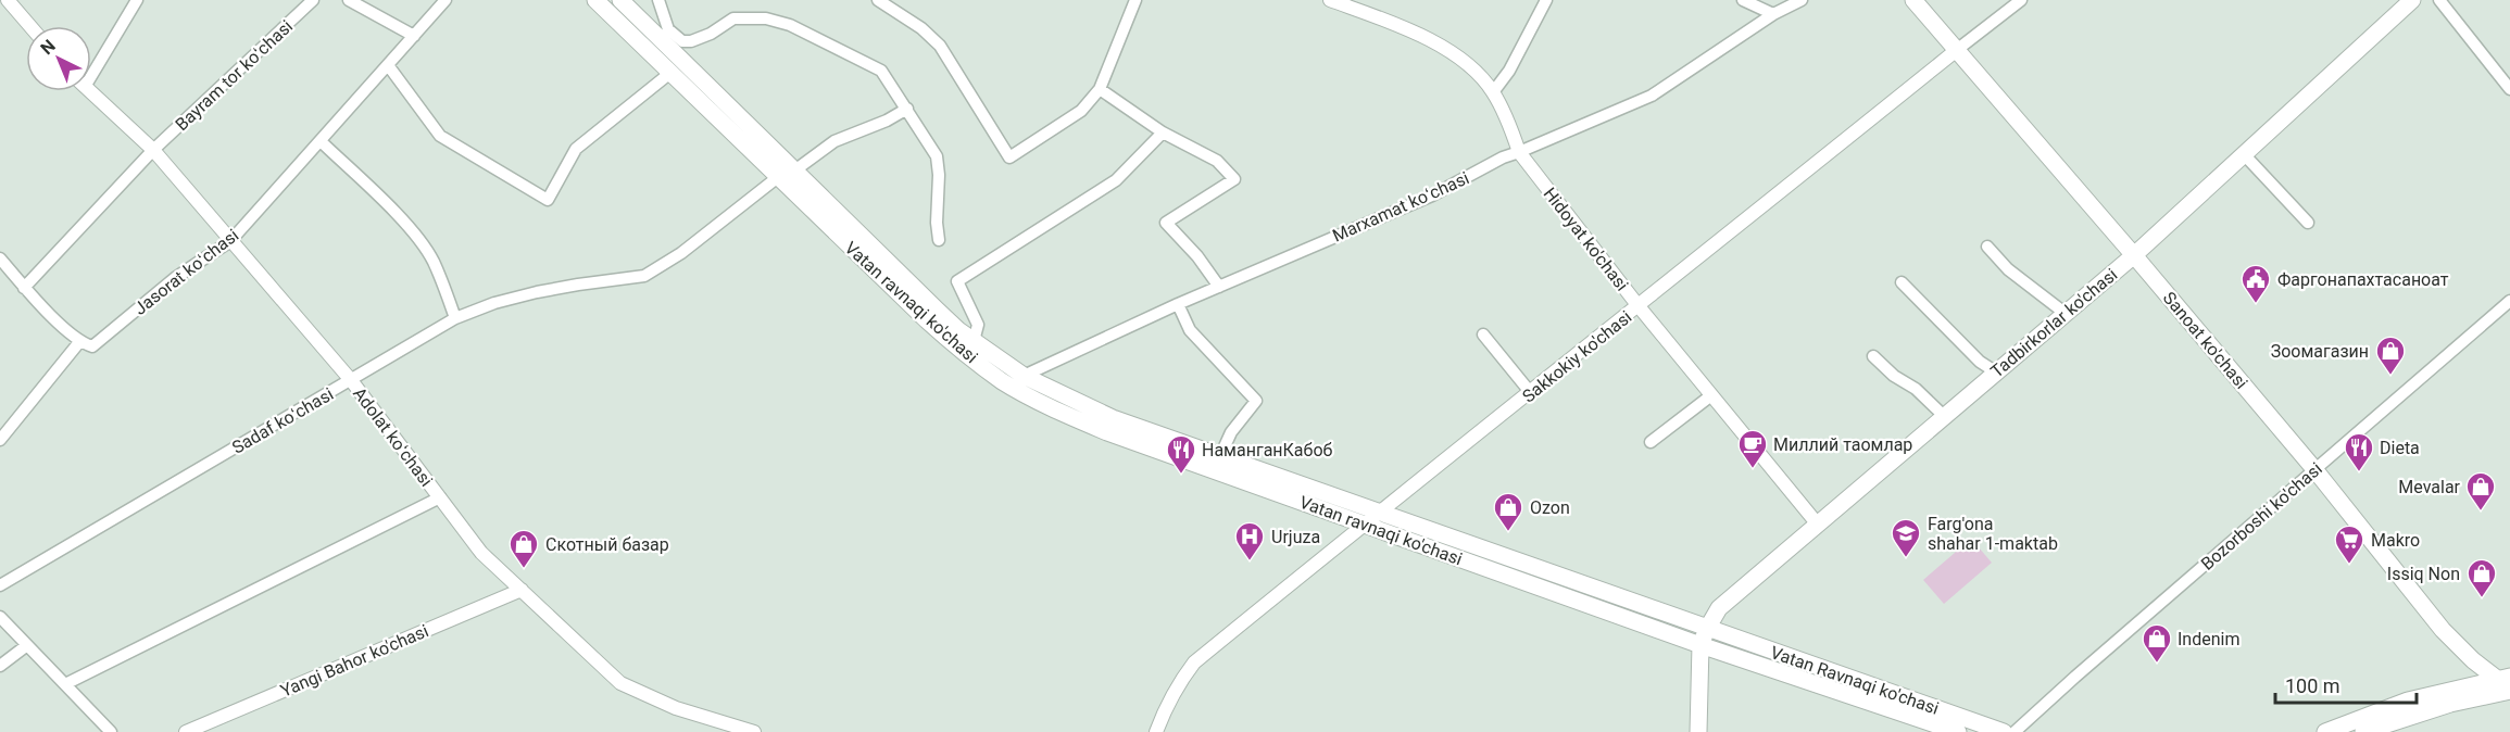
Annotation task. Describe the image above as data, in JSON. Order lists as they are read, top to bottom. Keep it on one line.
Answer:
{"streets":{"main road":["Vatan ravnaqi ko'chasi","Tadbirkorlar ko'chasi","Sanoat ko'chasi","Vatan Ravnaqi ko'chasi"],"street":["Bayram tor koʻchasi","Marxamat koʻchasi","Hidoyat ko'chasi","Jasorat koʻchasi","Sakkokiy ko'chasi","Sadaf koʻchasi","Adolat koʻchasi","Bozorboshi ko'chasi","Yangi Bahor ko'chasi"]},"crossings":[["Bayram tor koʻchasi","Adolat koʻchasi"],["Marxamat koʻchasi","Hidoyat ko'chasi"],["Marxamat koʻchasi","Vatan ravnaqi ko'chasi"],["Hidoyat ko'chasi","Tadbirkorlar ko'chasi"],["Hidoyat ko'chasi","Sakkokiy ko'chasi"],["Jasorat koʻchasi","Adolat koʻchasi"],["Vatan ravnaqi ko'chasi","Tadbirkorlar ko'chasi"],["Vatan ravnaqi ko'chasi","Sakkokiy ko'chasi"],["Vatan ravnaqi ko'chasi","Sadaf koʻchasi"],["Vatan ravnaqi ko'chasi","Vatan Ravnaqi ko'chasi"],["Tadbirkorlar ko'chasi","Sanoat ko'chasi"],["Tadbirkorlar ko'chasi","Vatan Ravnaqi ko'chasi"],["Sanoat ko'chasi","Sakkokiy ko'chasi"],["Sanoat ko'chasi","Bozorboshi ko'chasi"],["Sadaf koʻchasi","Adolat koʻchasi"],["Adolat koʻchasi","Yangi Bahor ko'chasi"]],"places":{"public building":["Фаргонапахтасаноат"],"shop":["Зоомагазин","Mevalar","Ozon","Скотный базар","Issiq Non","Indenim"],"cafe":["Миллий таомлар"],"restaurant":["Dieta","НаманганКабоб"],"school or university":["Farg'ona shahar 1-maktab"],"hospital":["Urjuza"],"supermarket":["Makro"]},"scale_bar":"100 m","north":"top left"}
